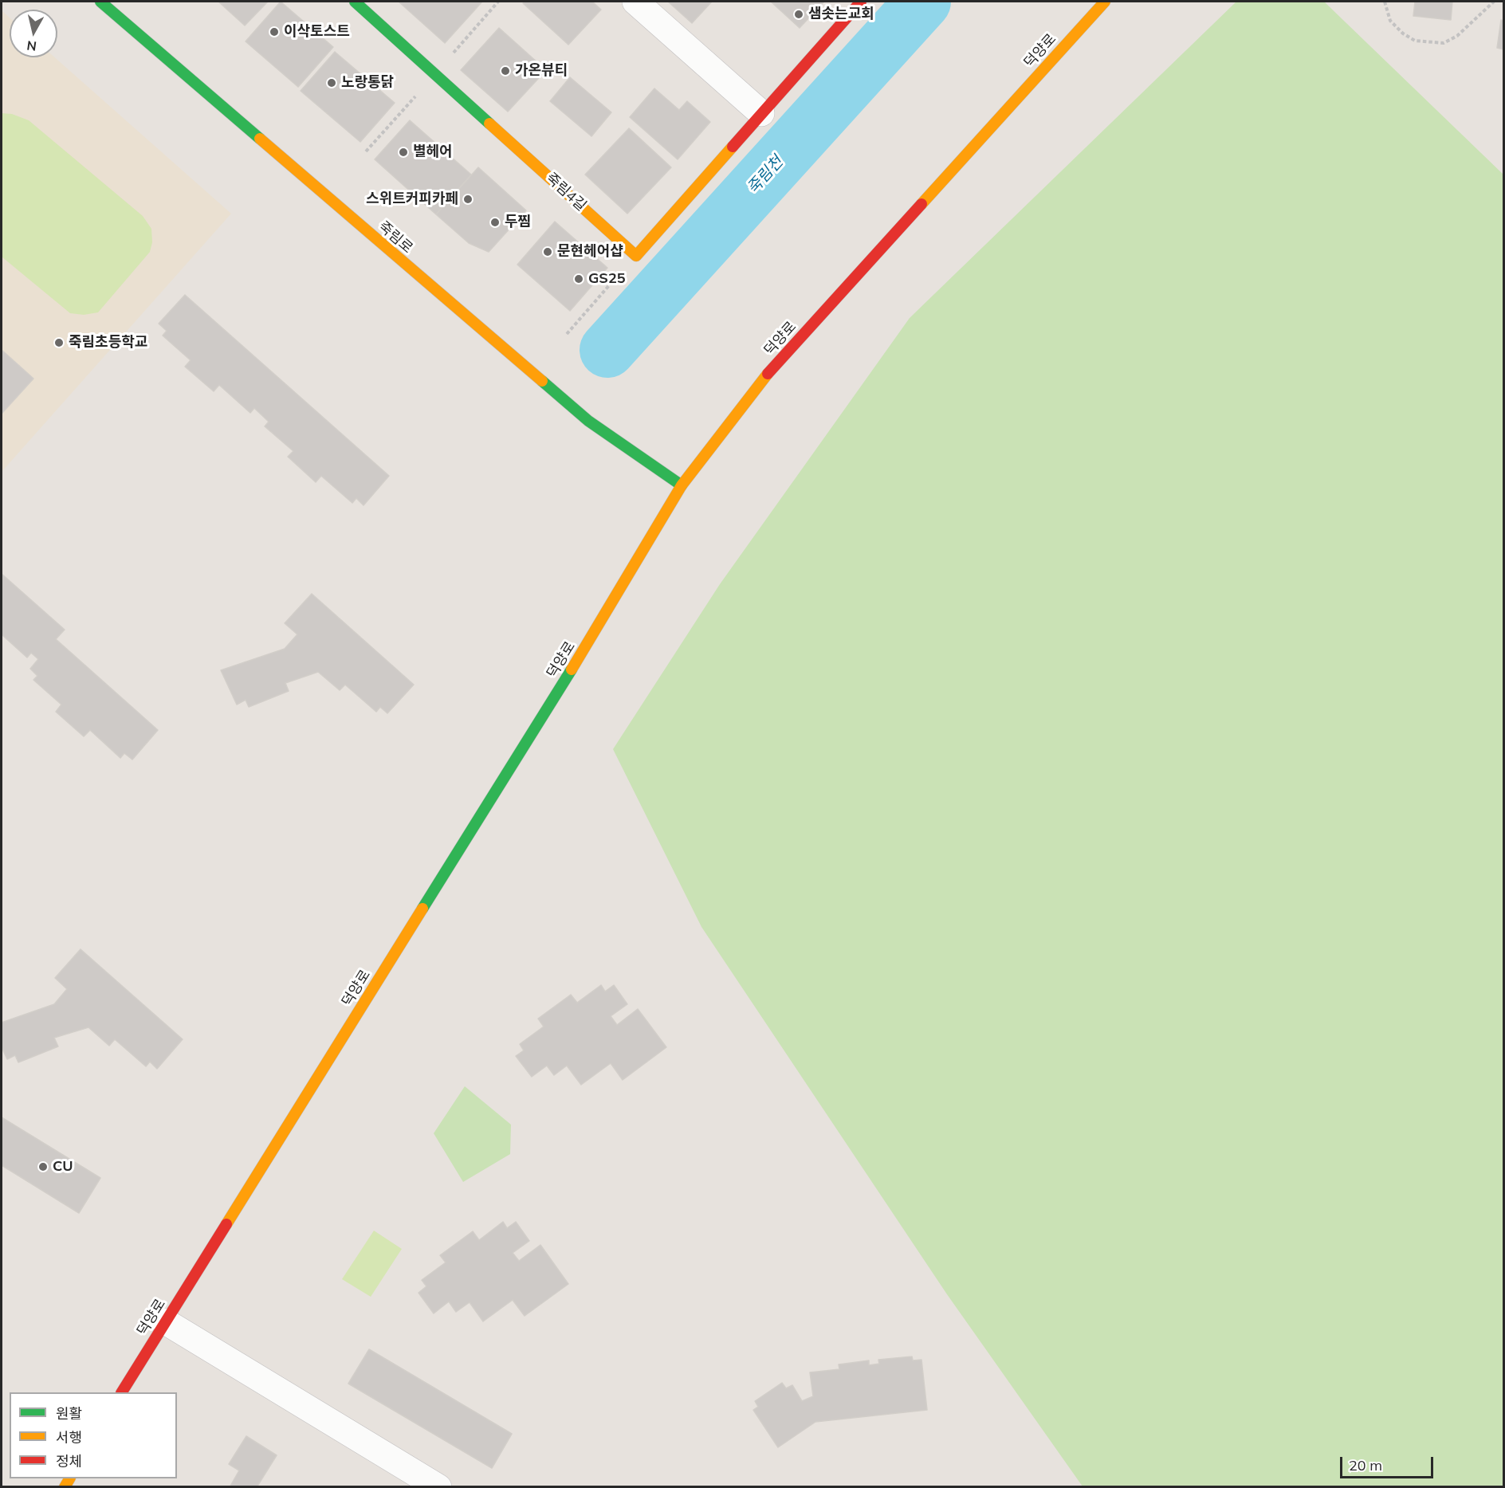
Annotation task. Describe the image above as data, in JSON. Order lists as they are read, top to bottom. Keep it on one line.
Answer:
{"streets":{"street":["덕양로","죽림4길","죽림로"]},"crossings":[["덕양로","죽림로"]],"water":["죽림천"],"places":["샘솟는교회","이삭토스트","가온뷰티","노랑통닭","별헤어","스위트커피카페","두찜","문현헤어샵","GS25","죽림초등학교","CU"],"legend":["원활","서행","정체"],"scale_bar":"20 m","north":"bottom"}
